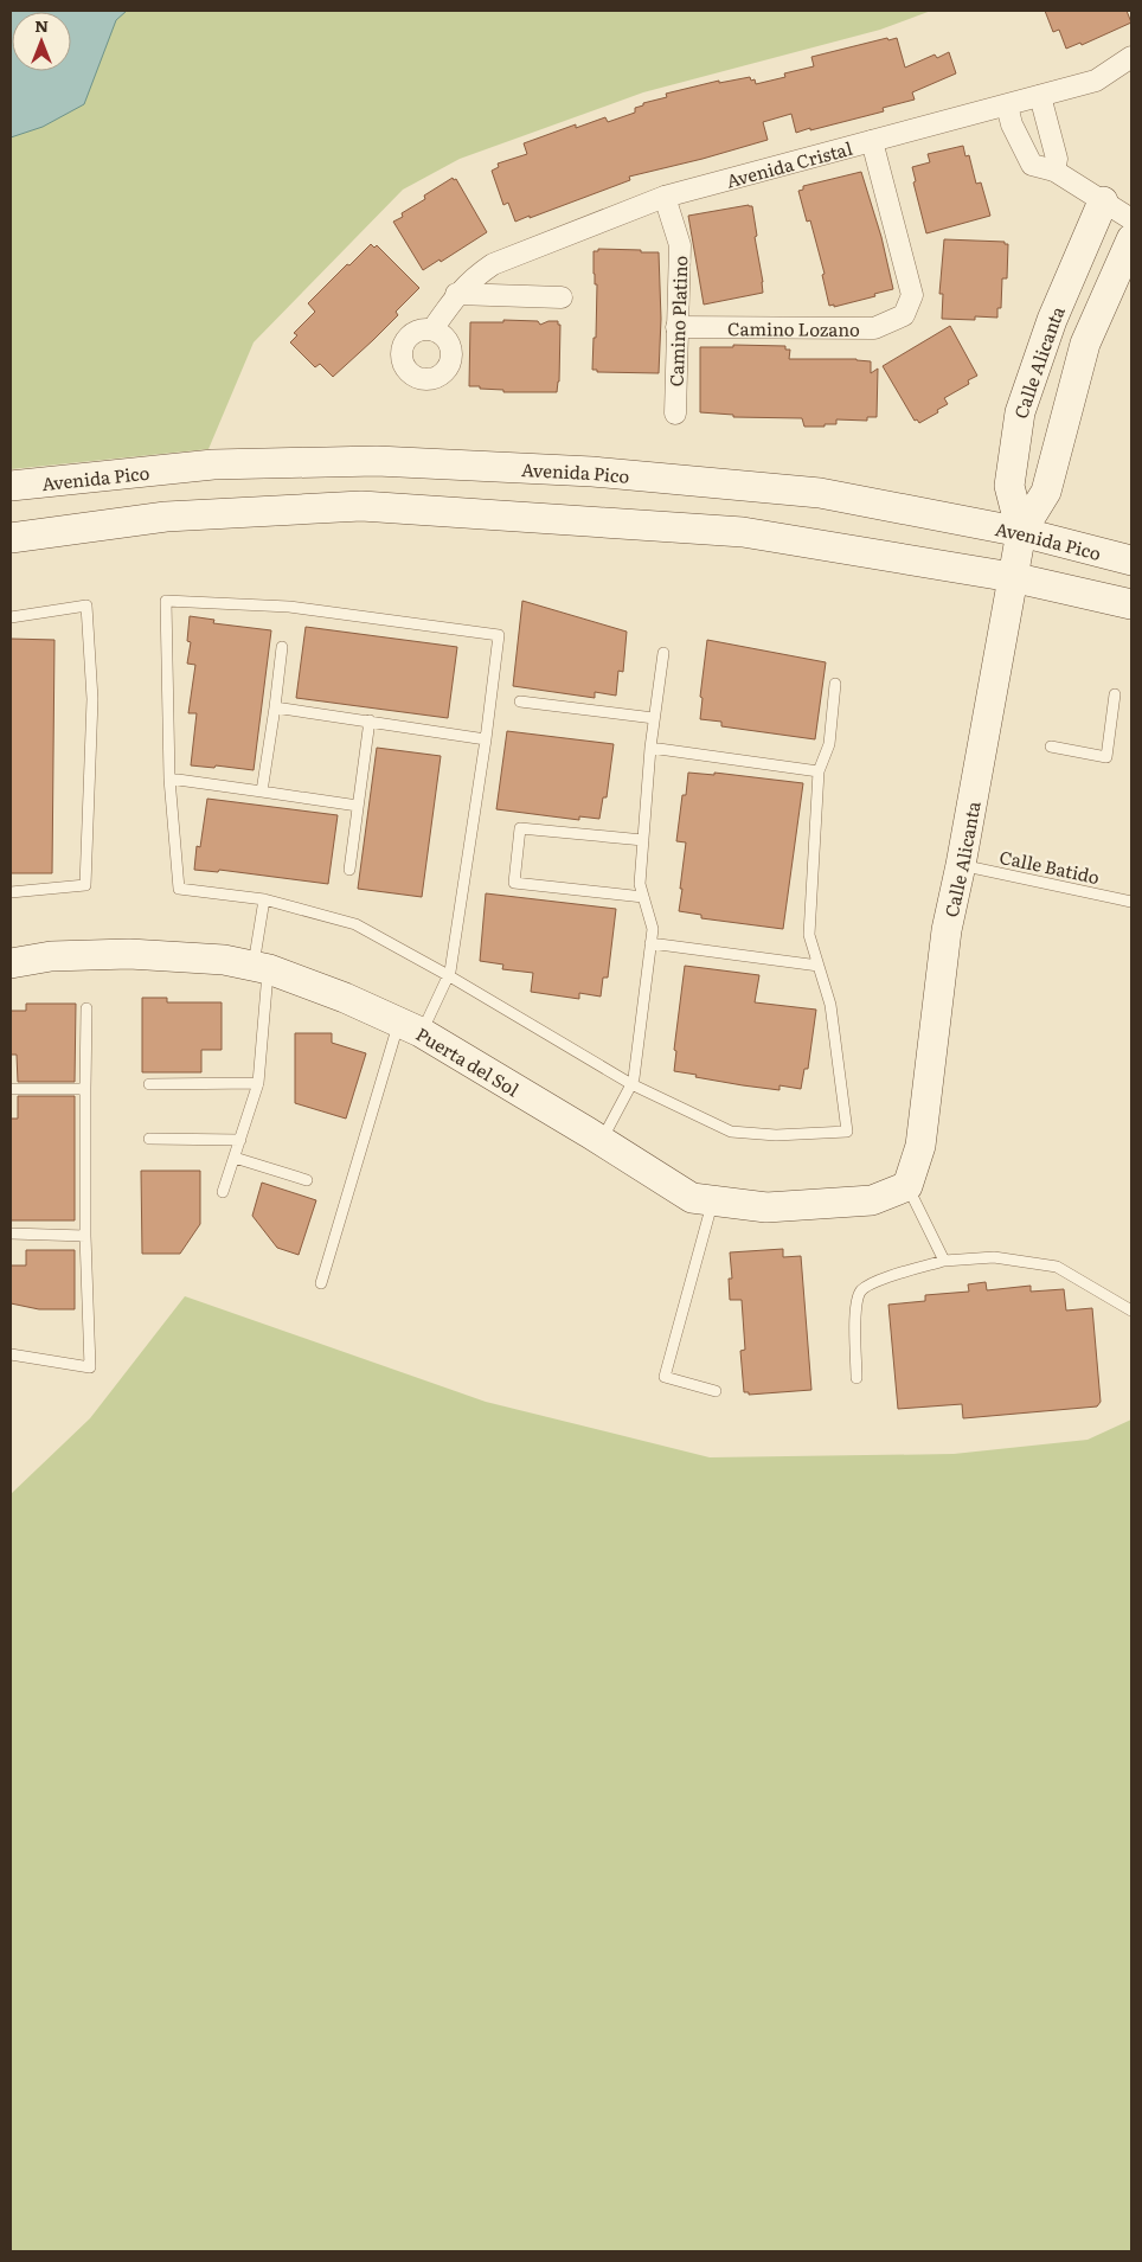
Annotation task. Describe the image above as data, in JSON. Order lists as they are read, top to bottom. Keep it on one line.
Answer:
{"streets":{"street":["Avenida Cristal","Camino Platino","Camino Lozano","Calle Alicanta","Avenida Pico","Puerta del Sol"],"lane":["Calle Batido"]},"crossings":[["Avenida Cristal","Camino Platino"],["Avenida Cristal","Camino Lozano"],["Camino Platino","Camino Lozano"],["Calle Alicanta","Avenida Pico"],["Calle Alicanta","Calle Batido"],["Calle Alicanta","Puerta del Sol"]],"north":"top"}
